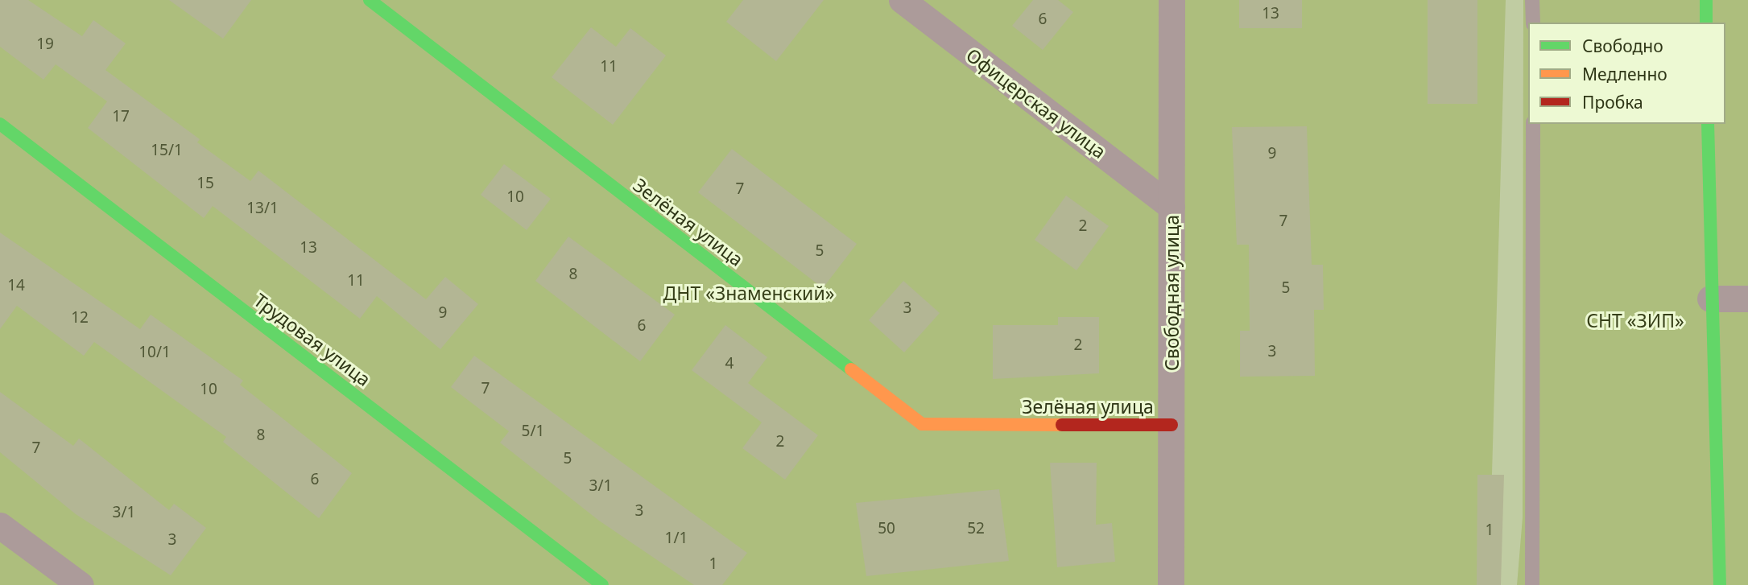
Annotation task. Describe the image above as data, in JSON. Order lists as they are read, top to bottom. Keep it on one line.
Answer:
{"streets":{"street":["Офицерская улица","Зелёная улица","Свободная улица","Трудовая улица"]},"crossings":[["Офицерская улица","Свободная улица"],["Зелёная улица","Свободная улица"]],"parks":["ДНТ «Знаменский»","СНТ «ЗИП»"],"house_numbers":["13","6","19","11","17","15/1","9","15","7","10","13/1","7","2","13","5","8","11","14","5","3","9","12","6","2","3","10/1","4","7","10","5/1","8","2","7","5","6","3/1","3","3/1","50","52","1","1/1","3","1"],"legend":["Свободно","Медленно","Пробка"]}
